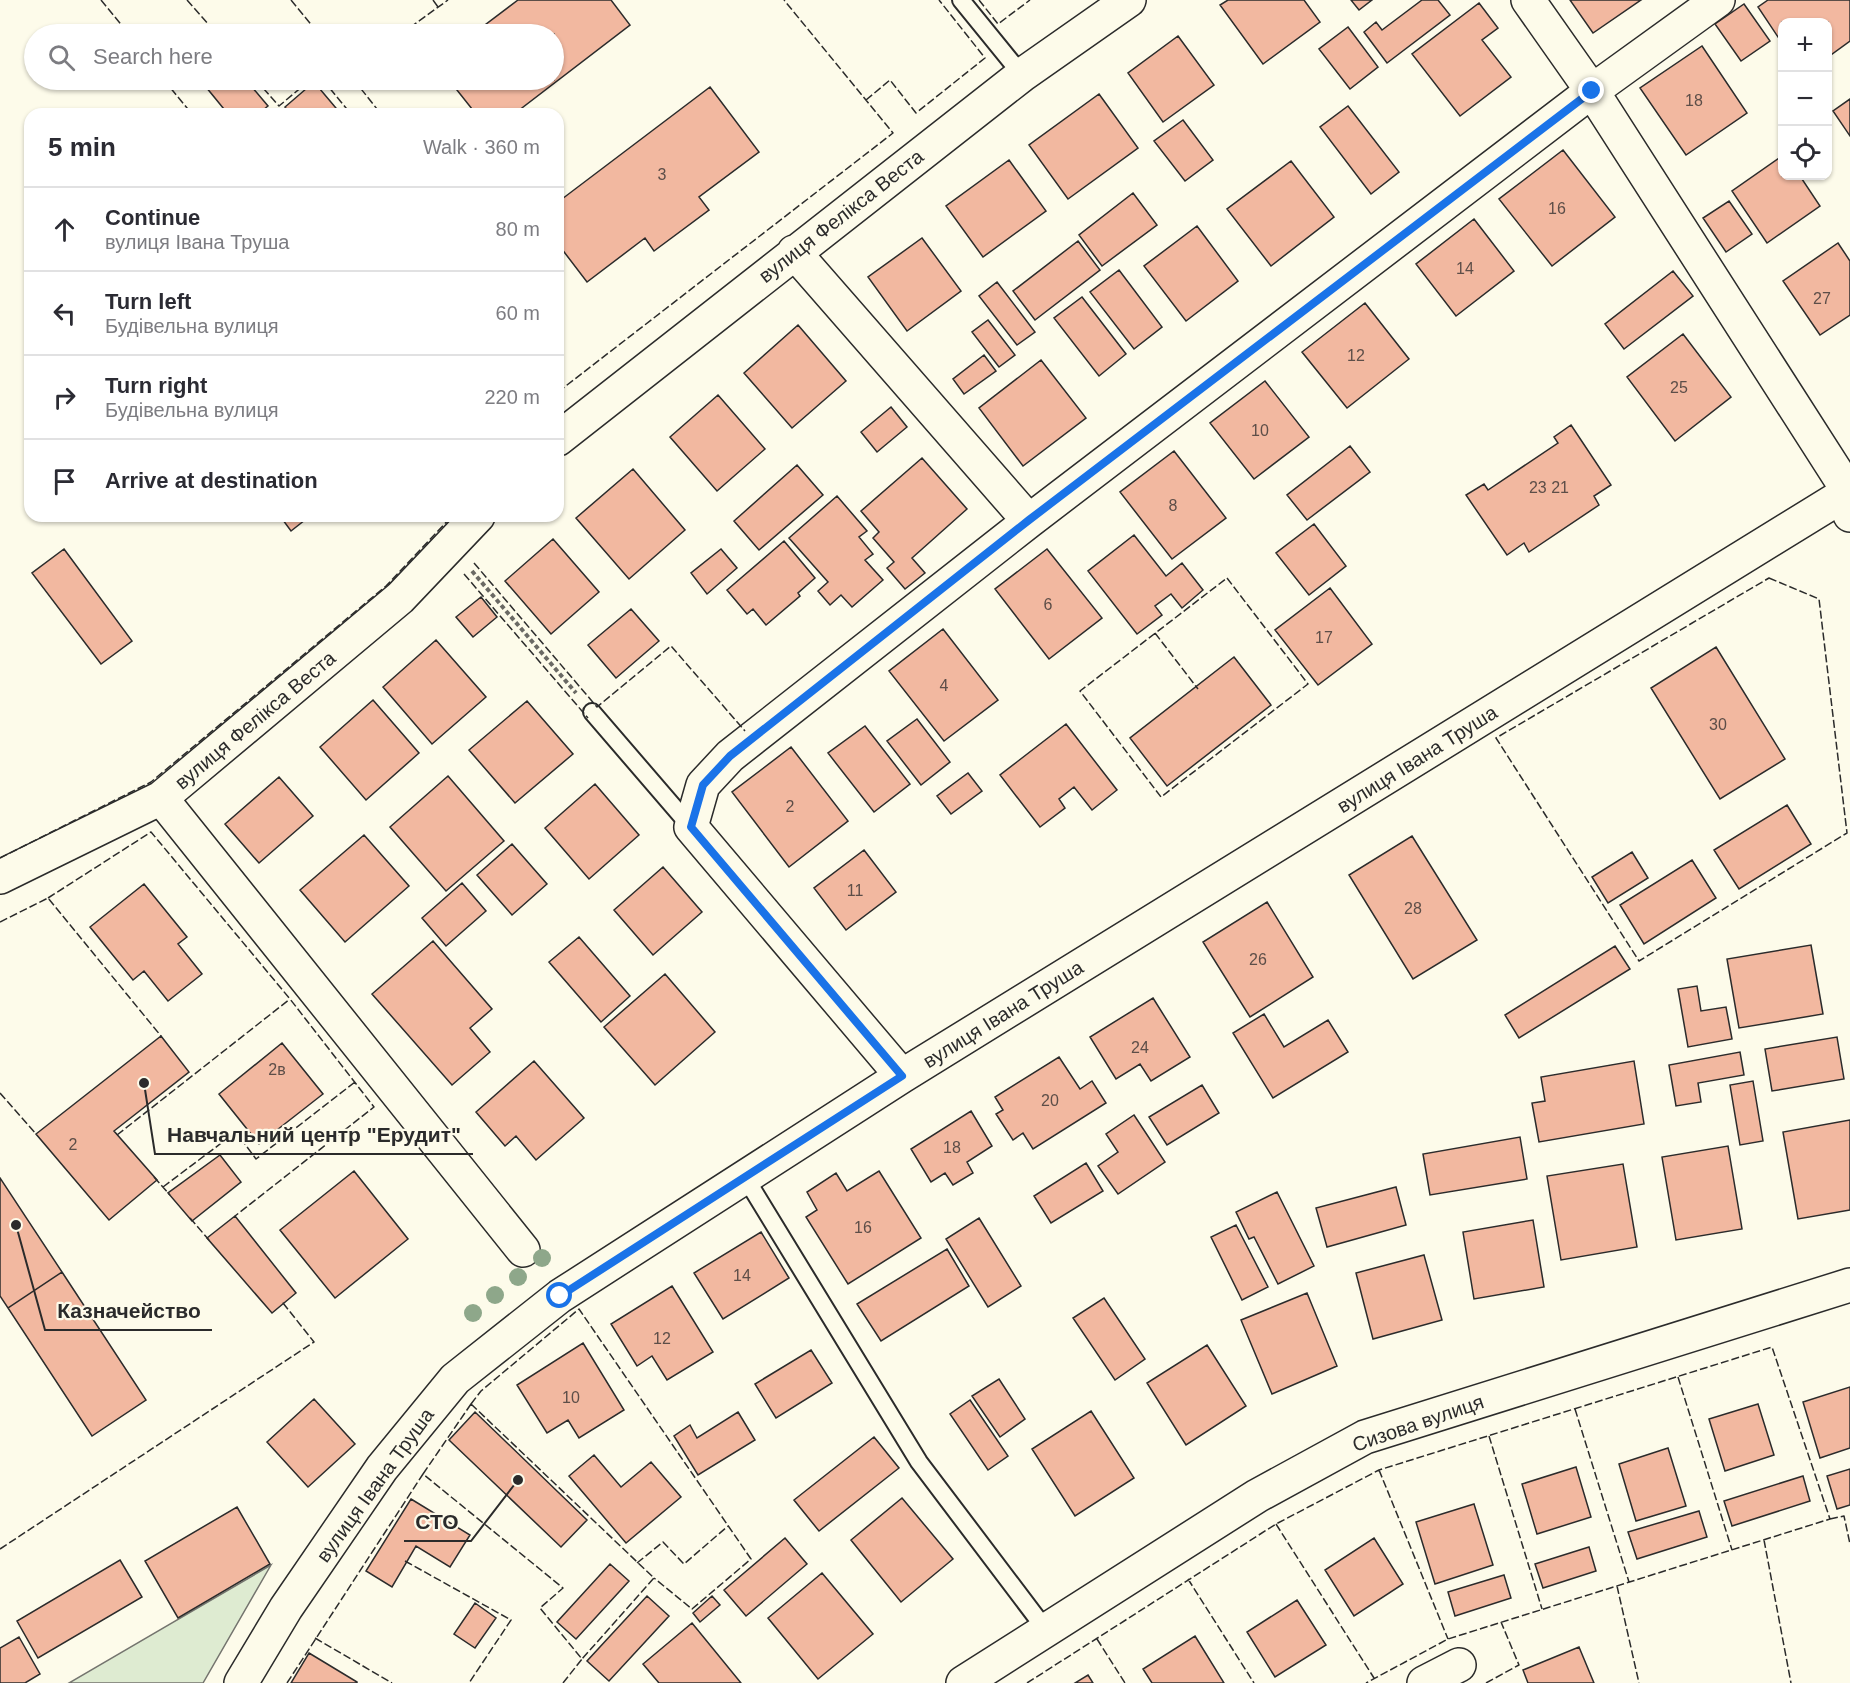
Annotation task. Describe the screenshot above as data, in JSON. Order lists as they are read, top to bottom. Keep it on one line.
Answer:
{"streets":{"street":["вулиця Фелікса Веста","вулиця Івана Труша","Сизова вулиця"]},"places":["Навчальний центр \"Ерудит\"","Казначейство","СТО"],"house_numbers":["18","3","16","14","27","12","25","10","23 21","8","6","17","4","30","2","11","28","26","24","2в","20","2","18","16","14","12","10"],"page":{"map_buttons":["+","−"],"search":"Search here","heading":["5 min","Walk · 360 m"],"list":[["Continue","вулиця Івана Труша","80 m"],["Turn left","Будівельна вулиця","60 m"],["Turn right","Будівельна вулиця","220 m"],"Arrive at destination"]}}
